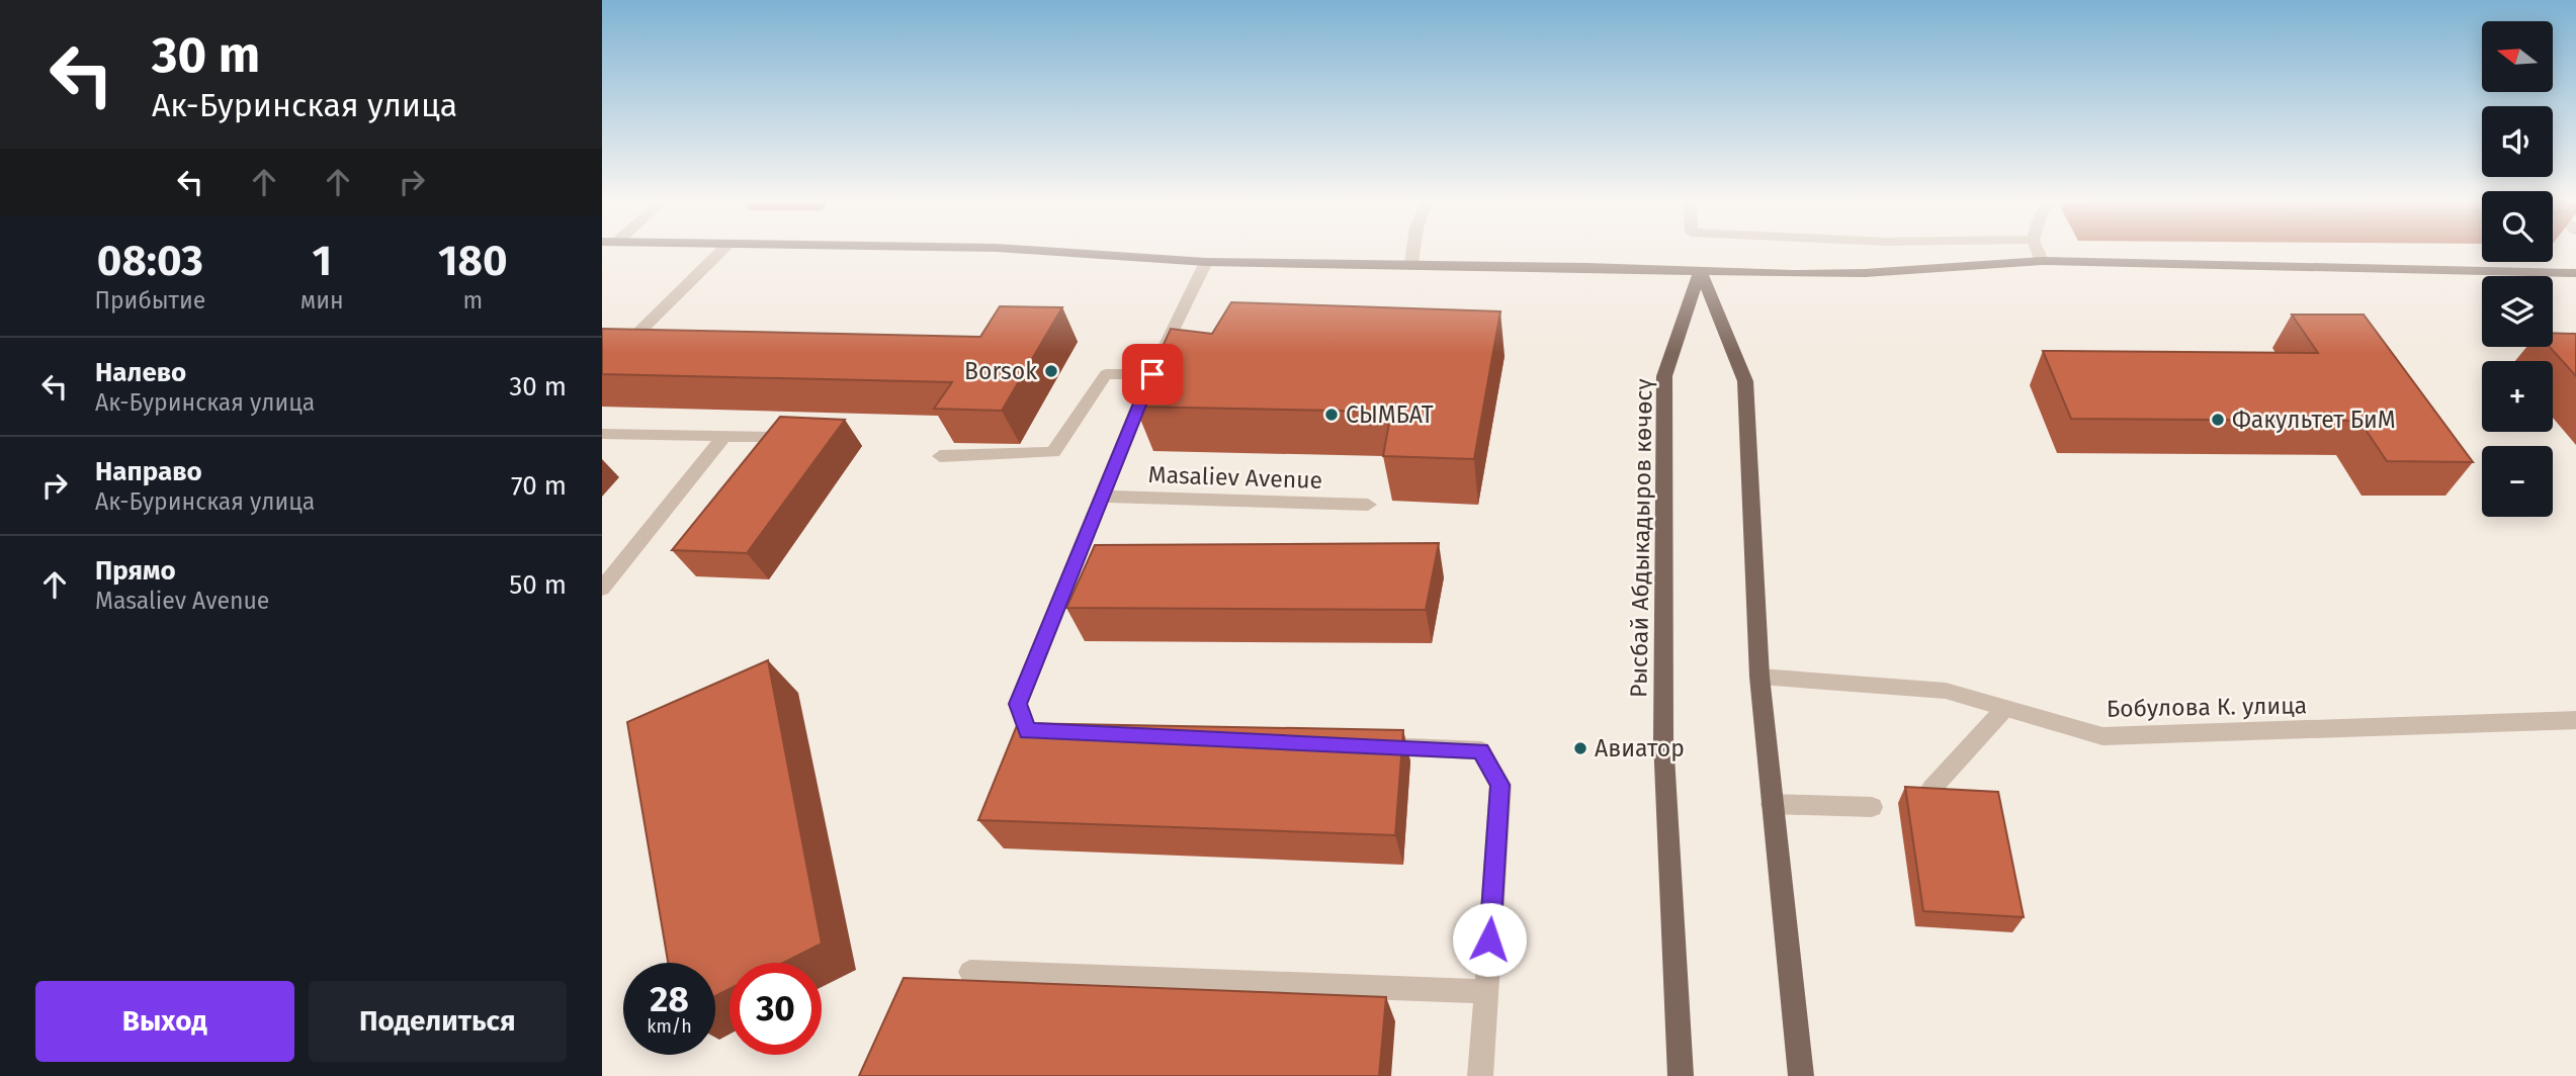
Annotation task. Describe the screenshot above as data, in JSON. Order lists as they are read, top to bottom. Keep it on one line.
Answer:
{"streets":{"main road":["Рысбай Абдыкадыров көчөсү"],"street":["Masaliev Avenue","Бобулова К. улица"]},"places":["Borsok","СЫМБАТ","Факультет БиМ","Авиатор"],"north":"left","page":{"turn":["30 m","Ак-Буринская улица"],"map_buttons":["+","−"],"eta":["08:03","Прибытие","1","мин","180","m"],"list":[{"name":"Налево","note":"Ак-Буринская улица","value":"30 m"},{"name":"Направо","note":"Ак-Буринская улица","value":"70 m"},{"name":"Прямо","note":"Masaliev Avenue","value":"50 m"}],"speed":"28 km/h","limit":"30","buttons":["Выход","Поделиться"]}}
